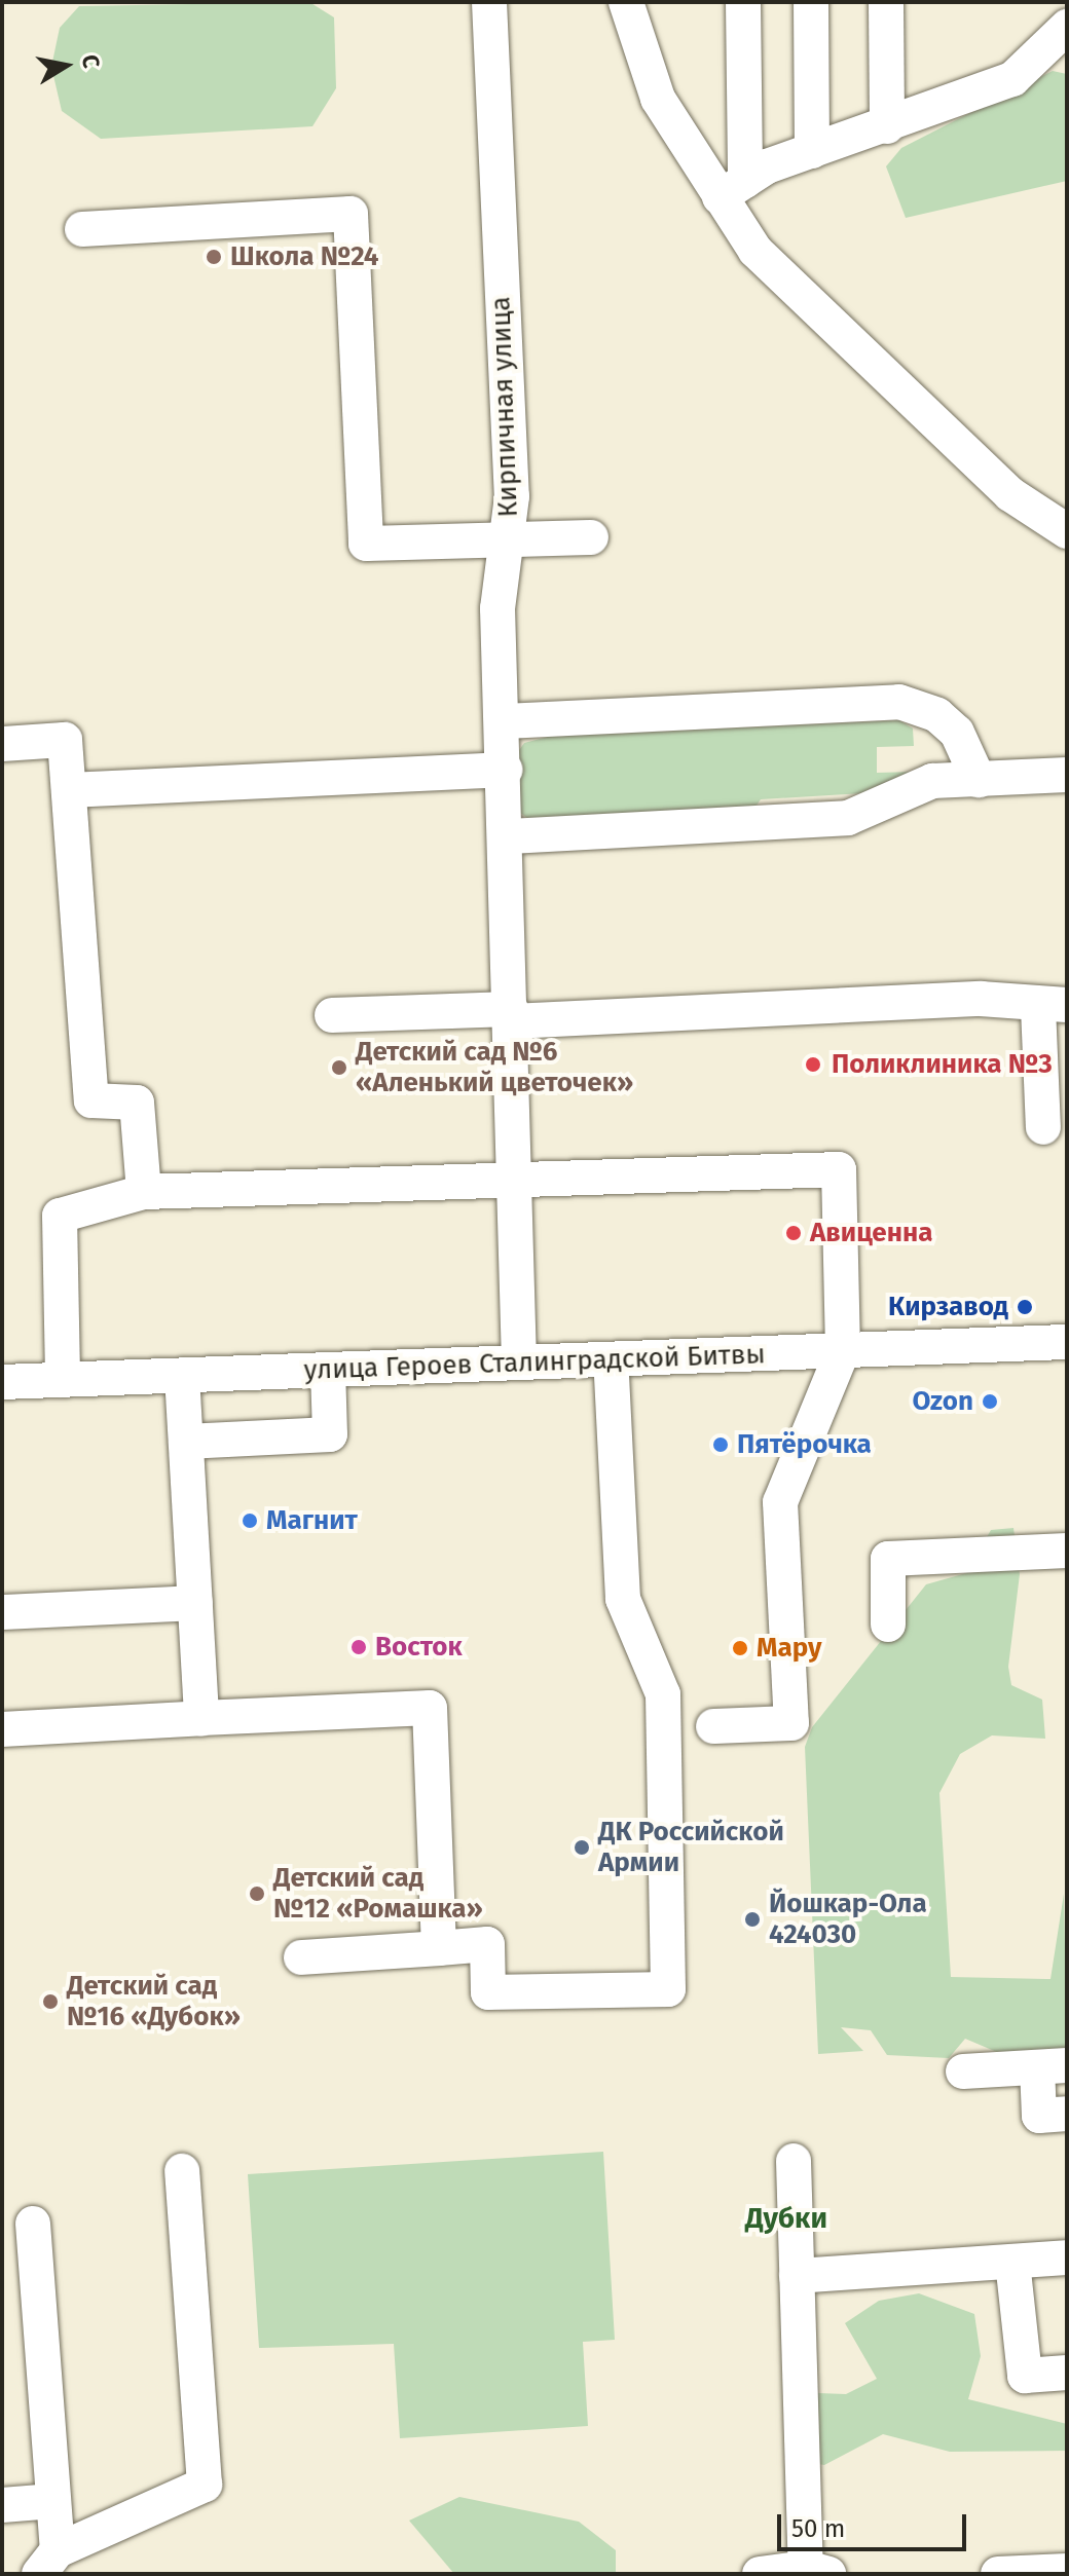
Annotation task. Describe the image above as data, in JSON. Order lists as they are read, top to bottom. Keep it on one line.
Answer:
{"streets":{"street":["Кирпичная улица","улица Героев Сталинградской Битвы"]},"crossings":[["Кирпичная улица","улица Героев Сталинградской Битвы"]],"districts":["Дубки"],"places":["Школа №24","Поликлиника №3","Детский сад №6 «Аленький цветочек»","Авиценна","Кирзавод","Ozon","Пятёрочка","Магнит","Восток","Мару","ДК Российской Армии","Детский сад №12 «Ромашка»","Йошкар-Ола 424030","Детский сад №16 «Дубок»"],"scale_bar":"50 m","north":"right"}
